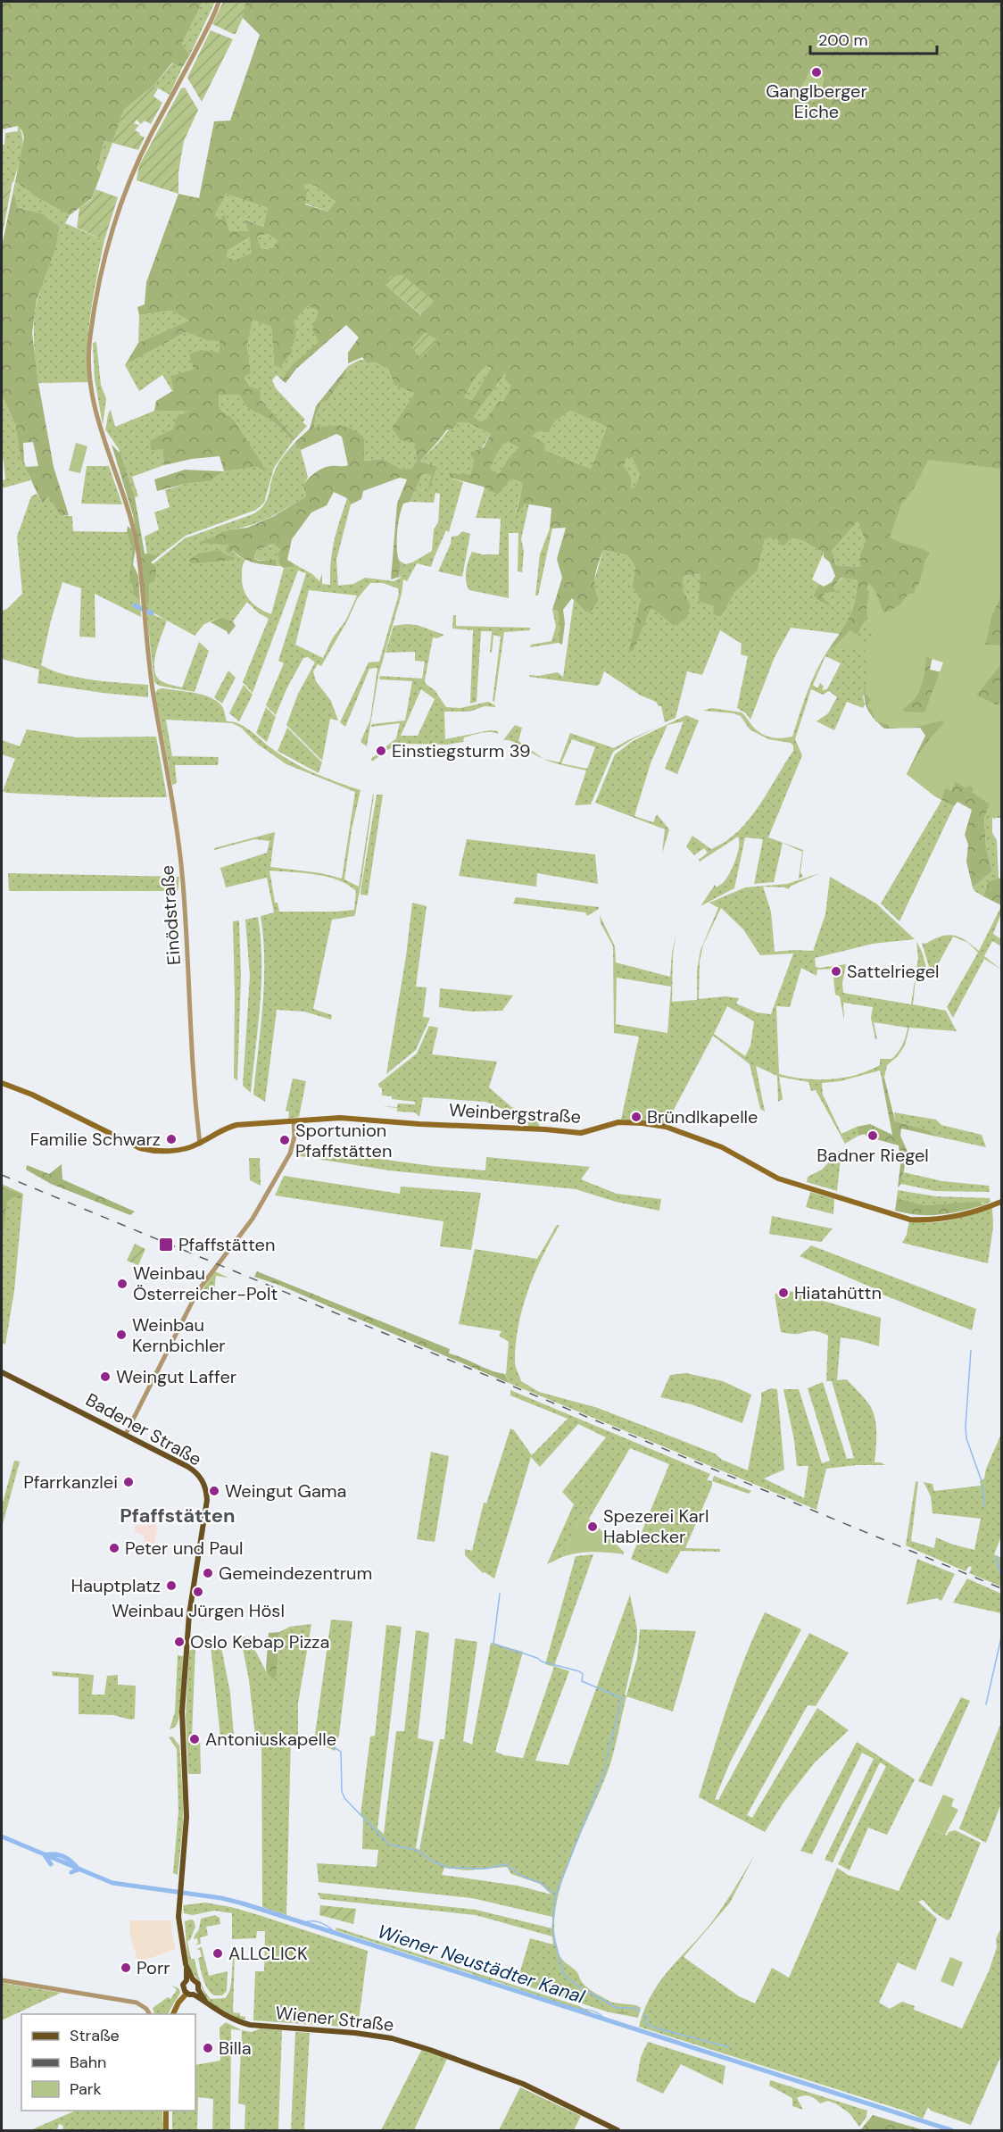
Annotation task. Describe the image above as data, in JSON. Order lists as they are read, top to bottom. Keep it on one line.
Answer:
{"streets":{"main road":["Weinbergstraße","Badener Straße","Wiener Straße"],"street":["Einödstraße"]},"crossings":[["Einödstraße","Weinbergstraße"],["Badener Straße","Wiener Straße"]],"districts":["Pfaffstätten"],"water":["Wiener Neustädter Kanal"],"places":{"other":["Ganglberger Eiche","Einstiegsturm 39","Sattelriegel","Bründlkapelle","Badner Riegel","Familie Schwarz","Sportunion Pfaffstätten","Weinbau Österreicher-Polt","Hiatahüttn","Weinbau Kernbichler","Weingut Laffer","Pfarrkanzlei","Weingut Gama","Spezerei Karl Hablecker","Peter und Paul","Gemeindezentrum","Hauptplatz","Weinbau Jürgen Hösl","Oslo Kebap Pizza","Antoniuskapelle","ALLCLICK","Porr","Billa"],"transit":["Pfaffstätten"]},"legend":["Straße","Bahn","Park"],"scale_bar":"200 m"}
